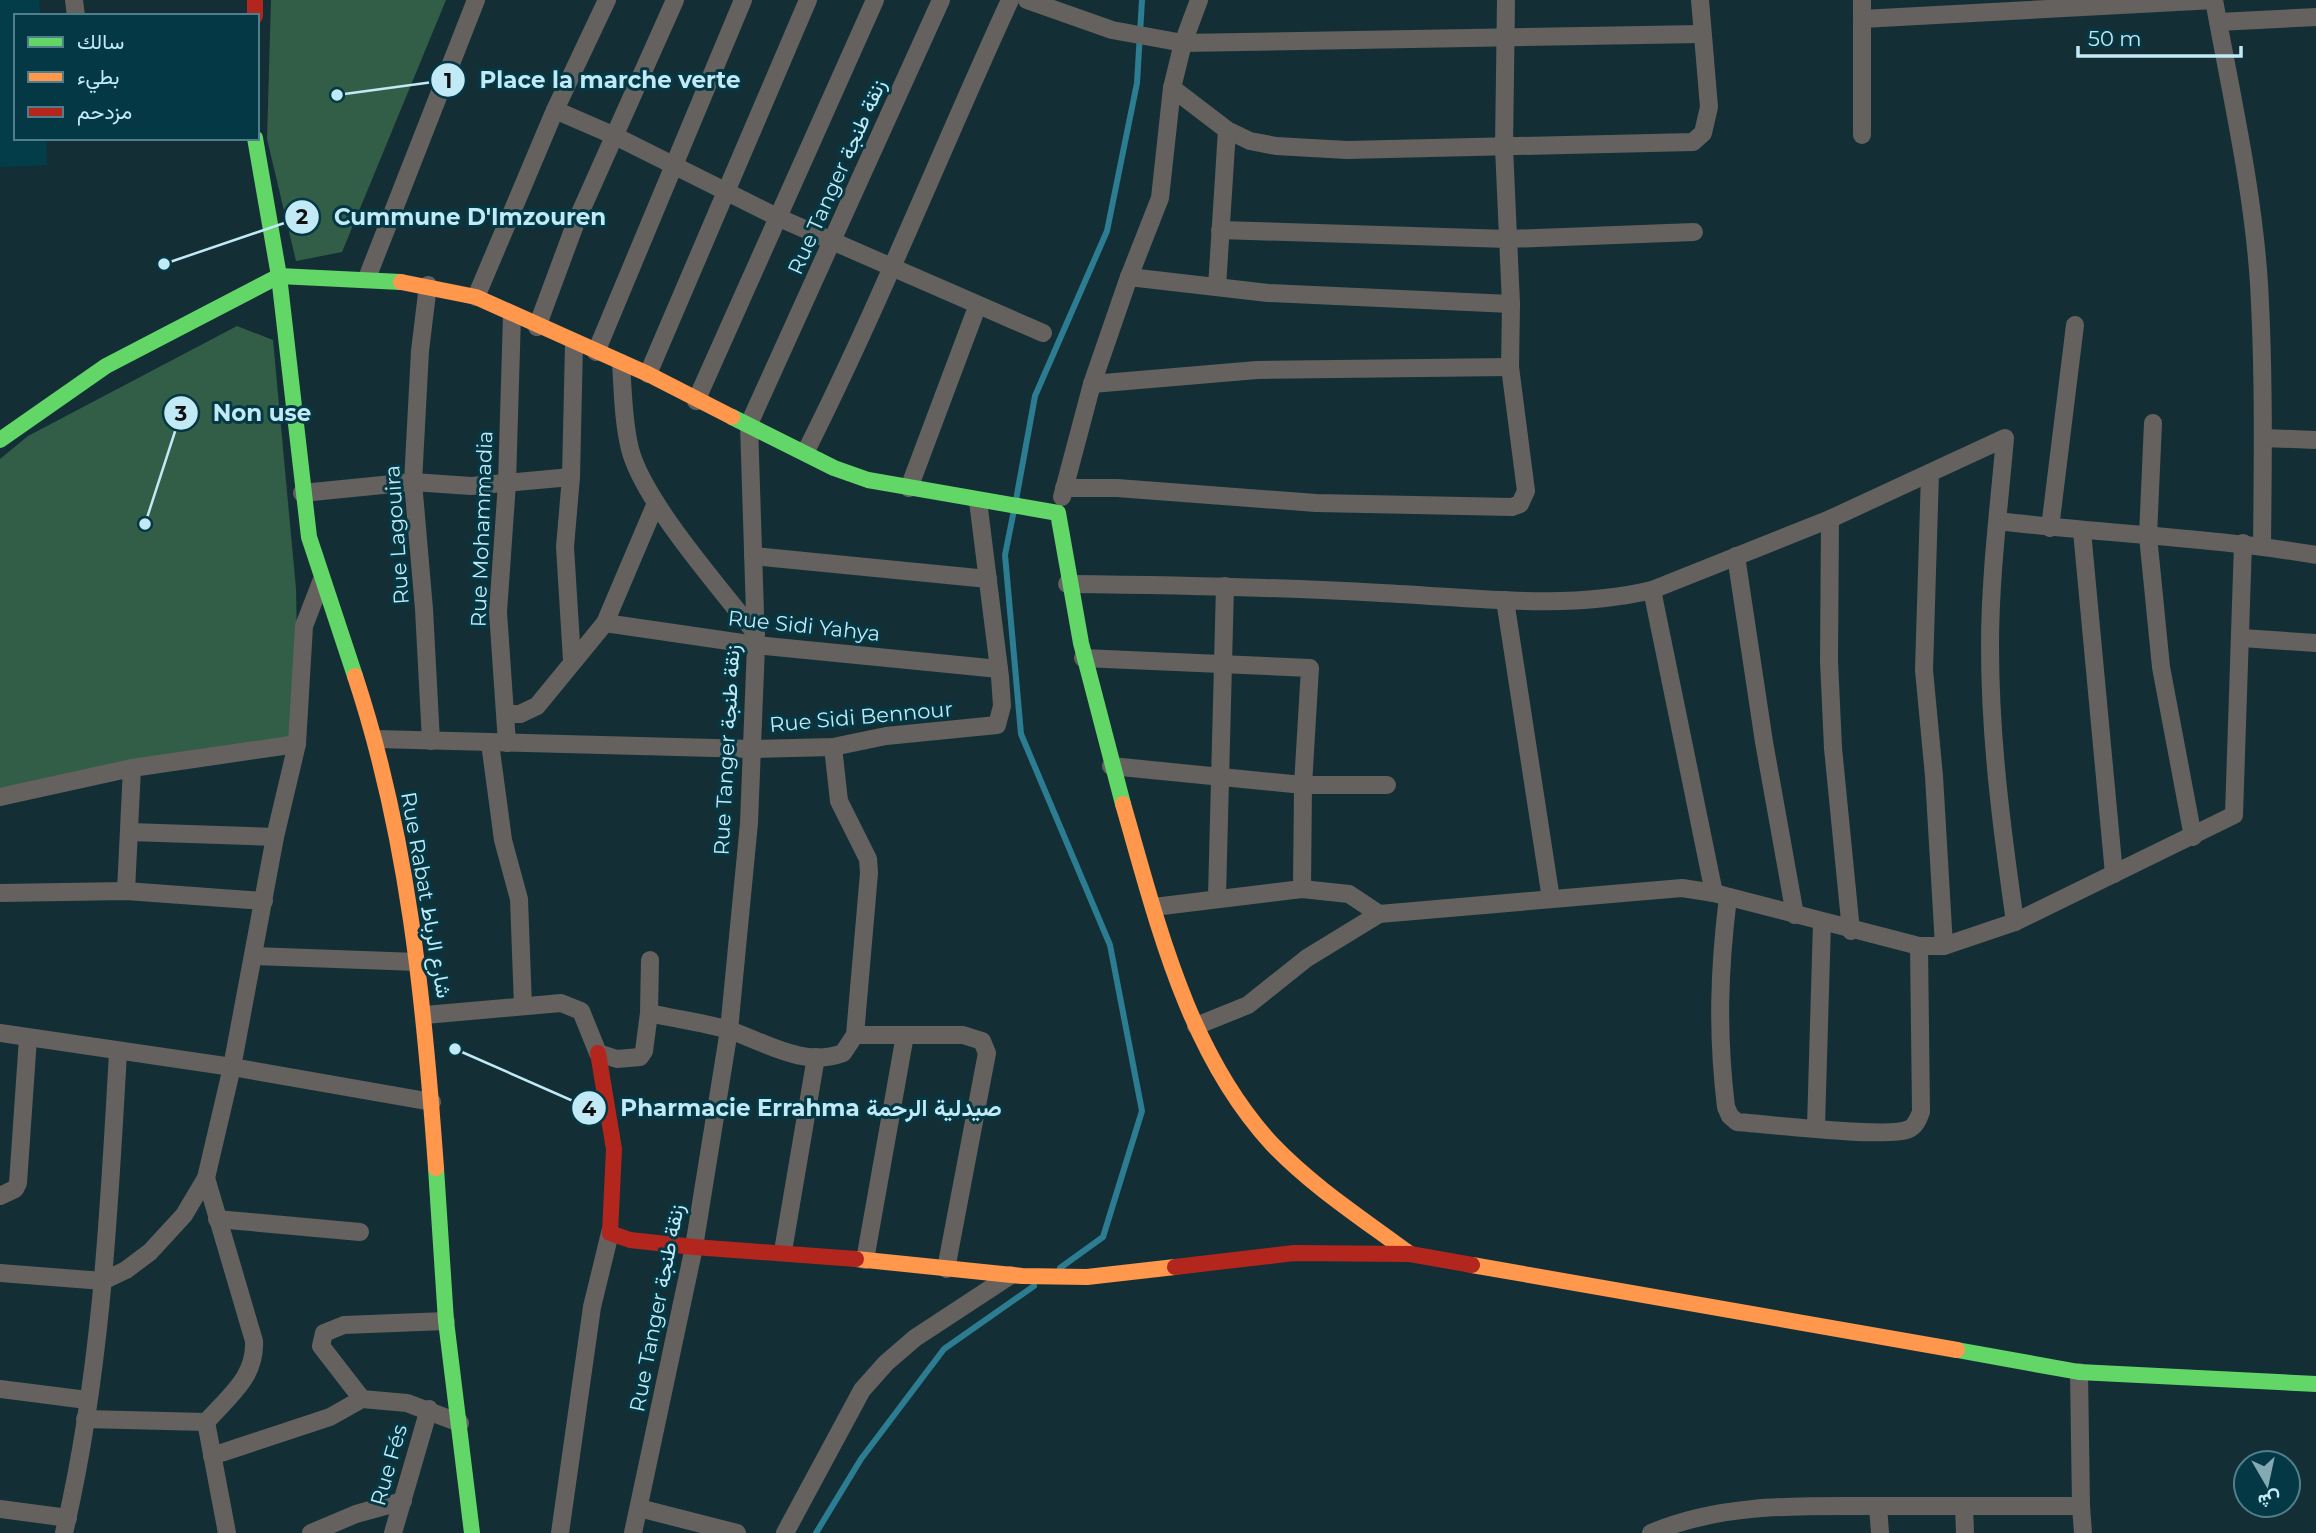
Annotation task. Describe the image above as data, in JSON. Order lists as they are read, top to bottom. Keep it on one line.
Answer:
{"streets":{"street":["Rue Tanger زنقة طنجة","Rue Mohammadia","Rue Lagouira","Rue Sidi Yahya","Rue Sidi Bennour","Rue Rabat شارع الرباط","Rue Fés"]},"crossings":[["Rue Tanger زنقة طنجة","Rue Sidi Yahya"],["Rue Tanger زنقة طنجة","Rue Sidi Bennour"],["Rue Mohammadia","Rue Sidi Bennour"],["Rue Lagouira","Rue Sidi Bennour"],["Rue Sidi Yahya","Rue Sidi Bennour"],["Rue Sidi Bennour","Rue Rabat شارع الرباط"]],"places":["Place la marche verte","Cummune D'Imzouren","Non use","Pharmacie Errahma صيدلية الرحمة"],"legend":["سالك","بطيء","مزدحم"],"scale_bar":"50 m","north":"bottom"}
